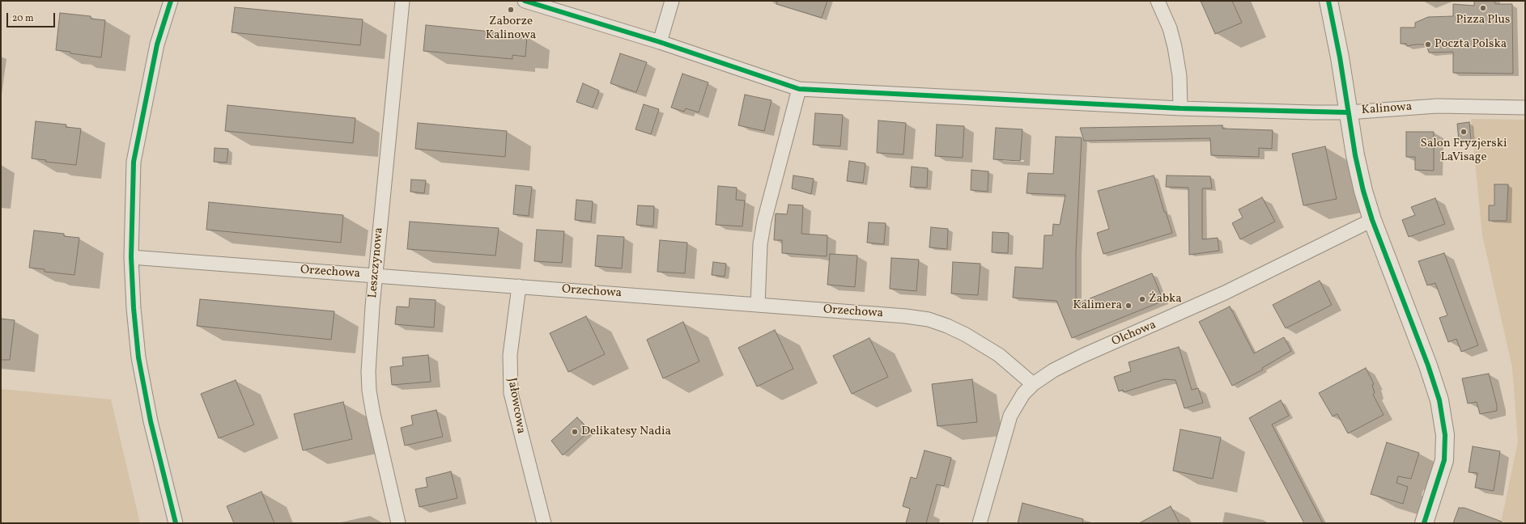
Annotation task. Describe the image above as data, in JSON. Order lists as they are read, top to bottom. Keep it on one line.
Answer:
{"streets":{"street":["Kalinowa","Leszczynowa","Orzechowa","Olchowa","Jałowcowa"]},"crossings":[["Leszczynowa","Orzechowa"],["Orzechowa","Olchowa"],["Orzechowa","Jałowcowa"]],"places":["Pizza Plus","Zaborze Kalinowa","Poczta Polska","Salon Fryzjerski LaVisage","Żabka","Kalimera","Delikatesy Nadia"],"scale_bar":"20 m"}
